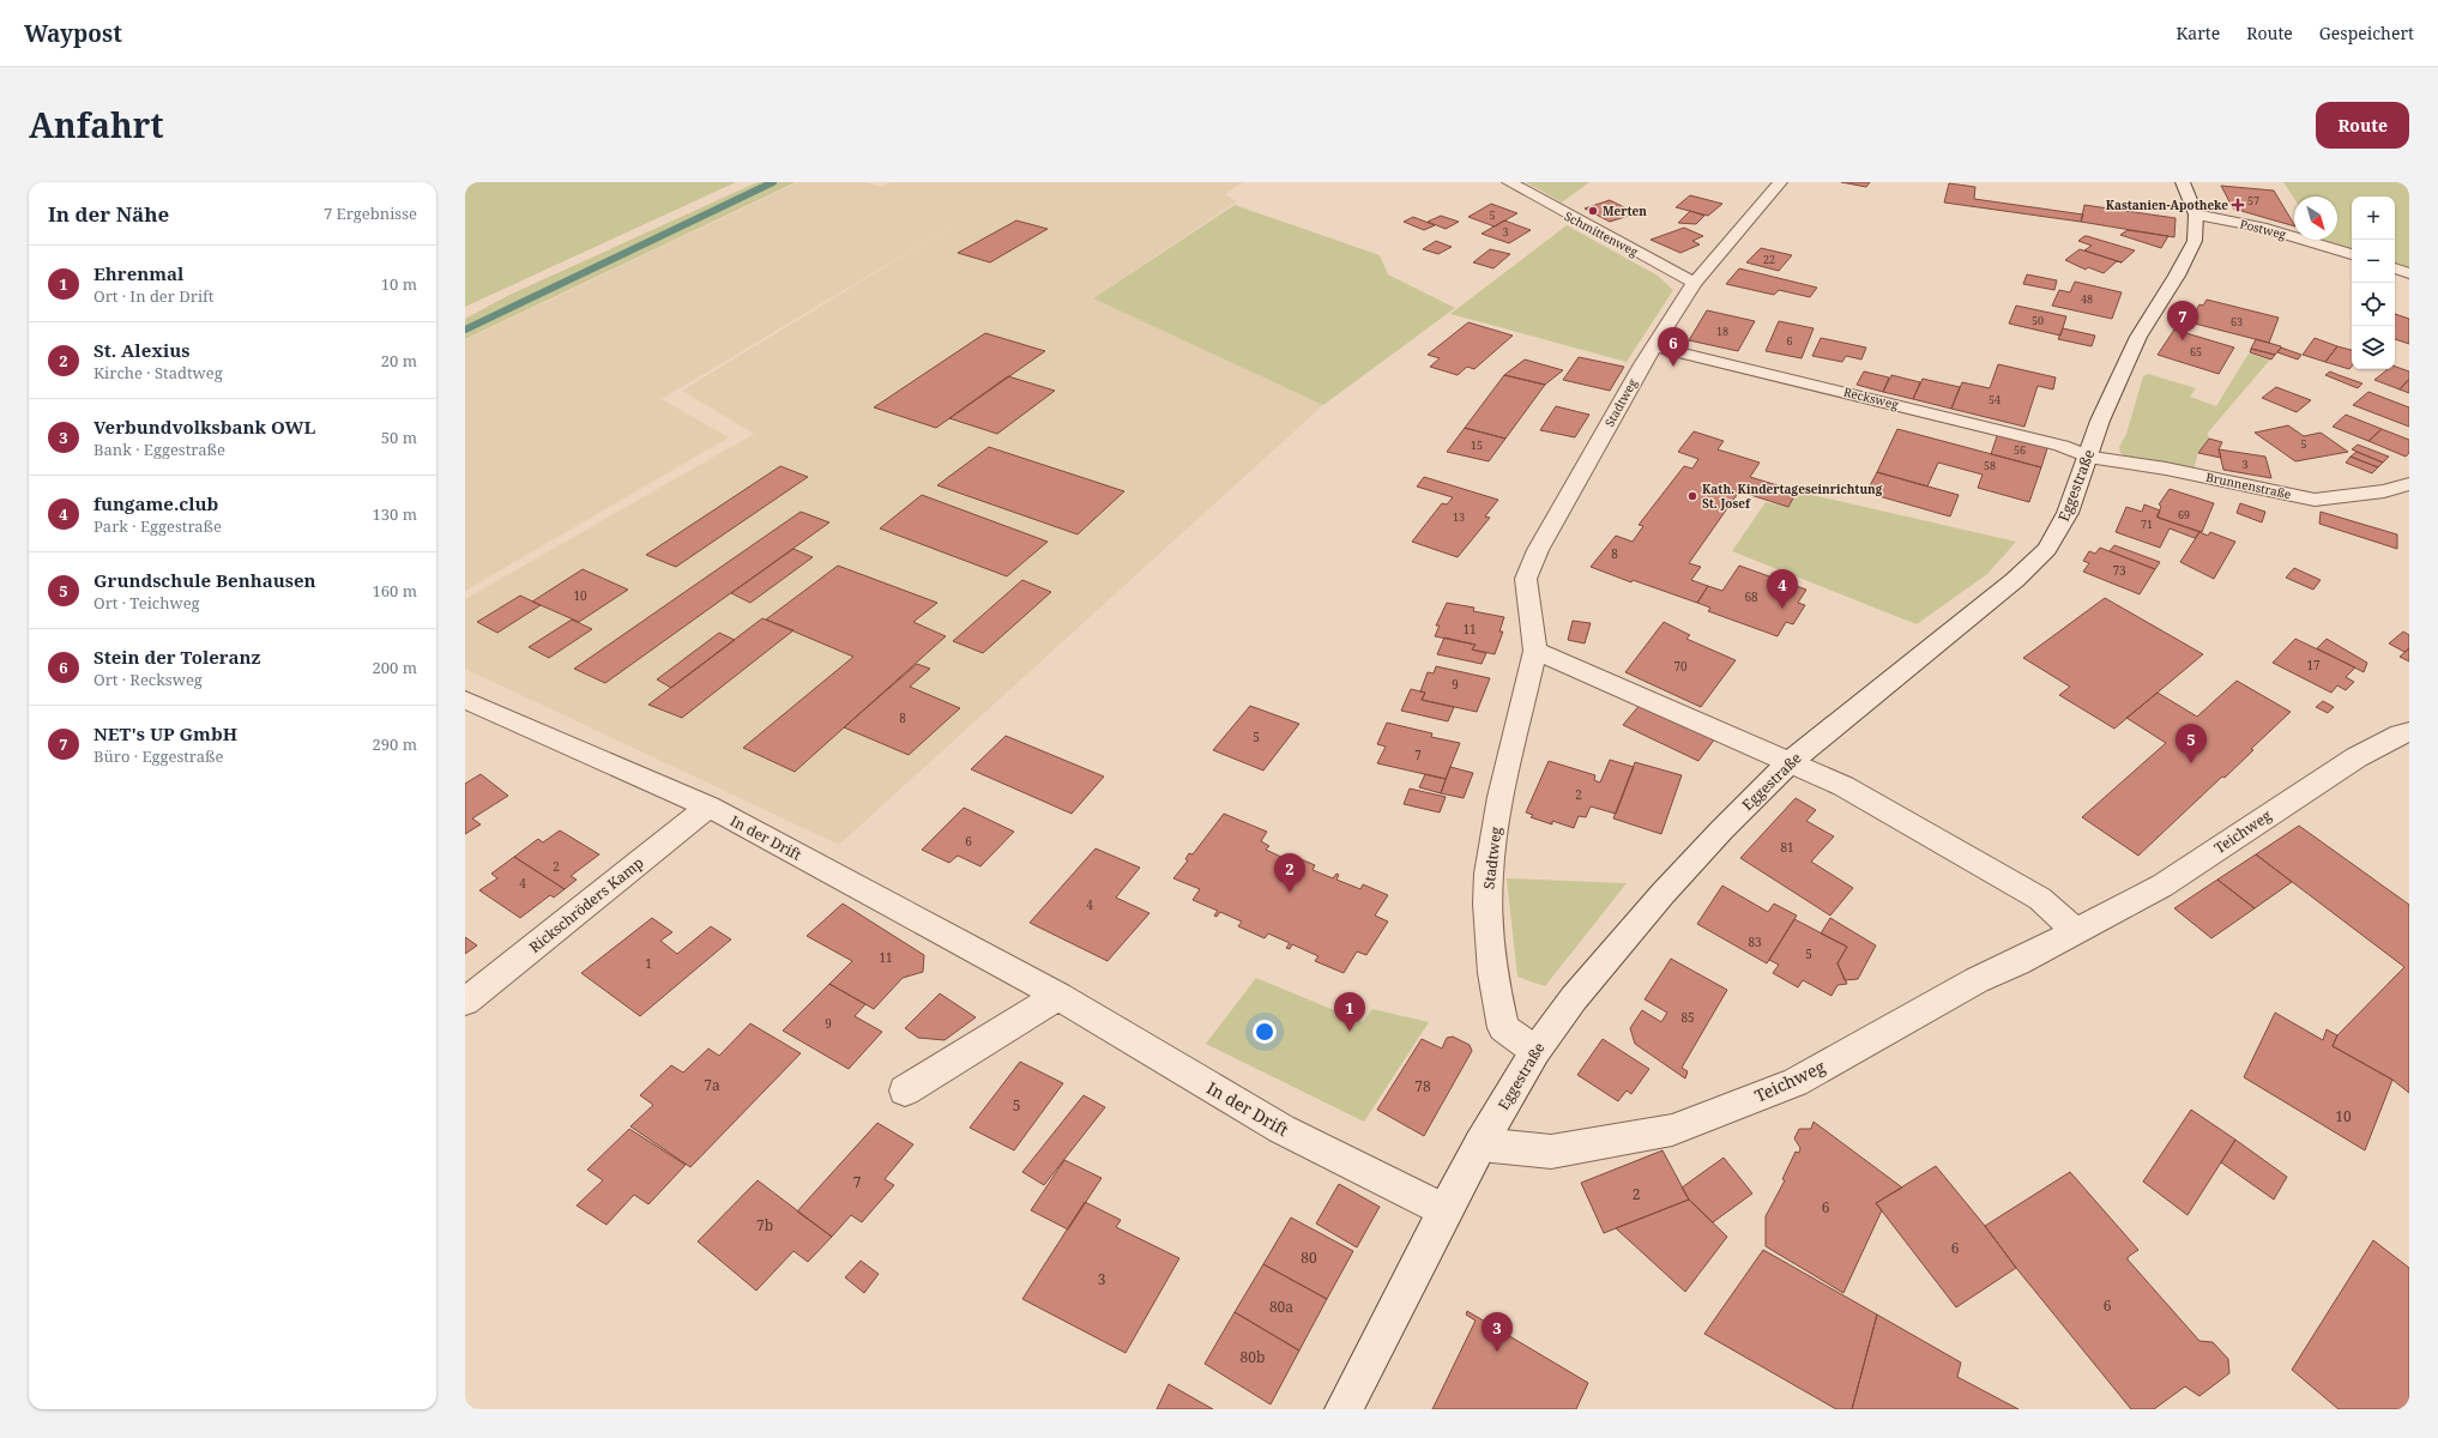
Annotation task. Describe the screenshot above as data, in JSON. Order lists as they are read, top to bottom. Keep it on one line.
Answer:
{"streets":{"street":["Postweg","Schmittenweg","Recksweg","Stadtweg","Eggestraße","Brunnenstraße","Teichweg","In der Drift","Rickschröders Kamp"]},"crossings":[["Postweg","Eggestraße"],["Schmittenweg","Stadtweg"],["Recksweg","Stadtweg"],["Recksweg","Eggestraße"],["Recksweg","Brunnenstraße"],["Stadtweg","Eggestraße"],["Eggestraße","Brunnenstraße"],["Eggestraße","Teichweg"],["Eggestraße","In der Drift"],["In der Drift","Rickschröders Kamp"]],"places":{"health":["Kastanien-Apotheke"],"other":["Merten","Kath. Kindertageseinrichtung St. Josef"]},"house_numbers":["57","5","3","22","48","50","63","18","6","65","54","5","15","56","3","58","69","13","71","8","73","10","68","11","17","70","9","8","5","7","2","6","81","2","4","4","83","5","11","1","85","9","7a","78","5","10","7","2","6","7b","6","80","3","6","80a","80b"],"north":"bottom right","page":{"header":"Waypost","nav":["Karte","Route","Gespeichert"],"title":"Anfahrt","buttons":"Route","heading":["In der Nähe","7 Ergebnisse"],"map_buttons":["+","−"],"list":[{"mark":"1","name":"Ehrenmal","note":"Ort · In der Drift","value":"10 m"},{"mark":"2","name":"St. Alexius","note":"Kirche · Stadtweg","value":"20 m"},{"mark":"3","name":"Verbundvolksbank OWL","note":"Bank · Eggestraße","value":"50 m"},{"mark":"4","name":"fungame.club","note":"Park · Eggestraße","value":"130 m"},{"mark":"5","name":"Grundschule Benhausen","note":"Ort · Teichweg","value":"160 m"},{"mark":"6","name":"Stein der Toleranz","note":"Ort · Recksweg","value":"200 m"},{"mark":"7","name":"NET's UP GmbH","note":"Büro · Eggestraße","value":"290 m"}],"pins":["7","6","4","5","2","1","3"]}}
